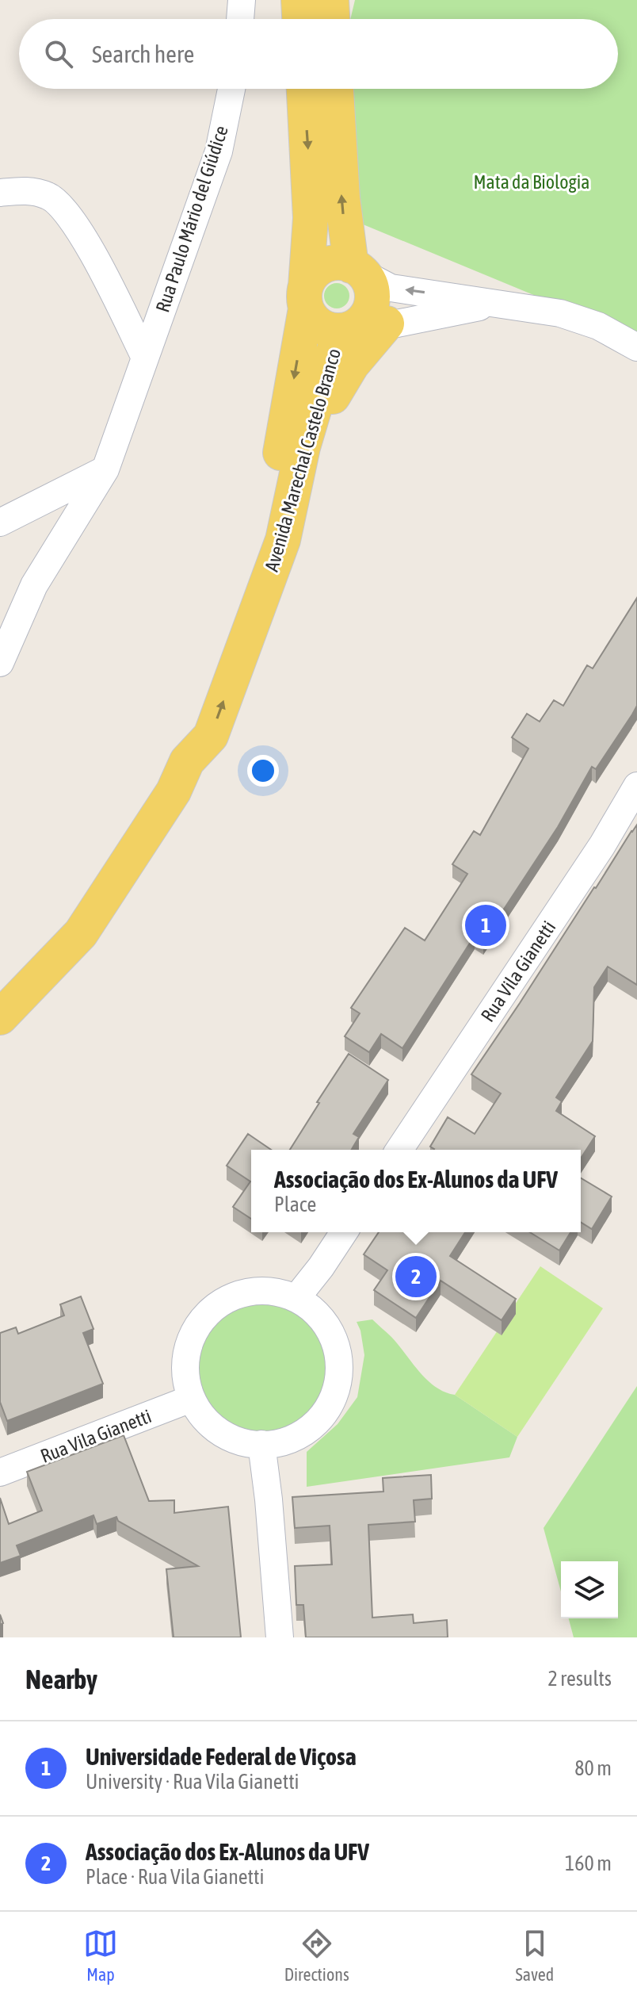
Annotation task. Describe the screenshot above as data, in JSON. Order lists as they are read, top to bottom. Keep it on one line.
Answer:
{"streets":{"main road":["Avenida Marechal Castelo Branco"],"street":["Rua Paulo Mário del Giúdice","Rua Vila Gianetti"]},"parks":["Mata da Biologia"],"page":{"search":"Search here","pins":["1","2"],"popup":["Associação dos Ex-Alunos da UFV","Place"],"heading":["Nearby","2 results"],"list":[{"mark":"1","name":"Universidade Federal de Viçosa","note":"University · Rua Vila Gianetti","value":"80 m"},{"mark":"2","name":"Associação dos Ex-Alunos da UFV","note":"Place · Rua Vila Gianetti","value":"160 m"}],"nav":["Map","Directions","Saved"]}}
